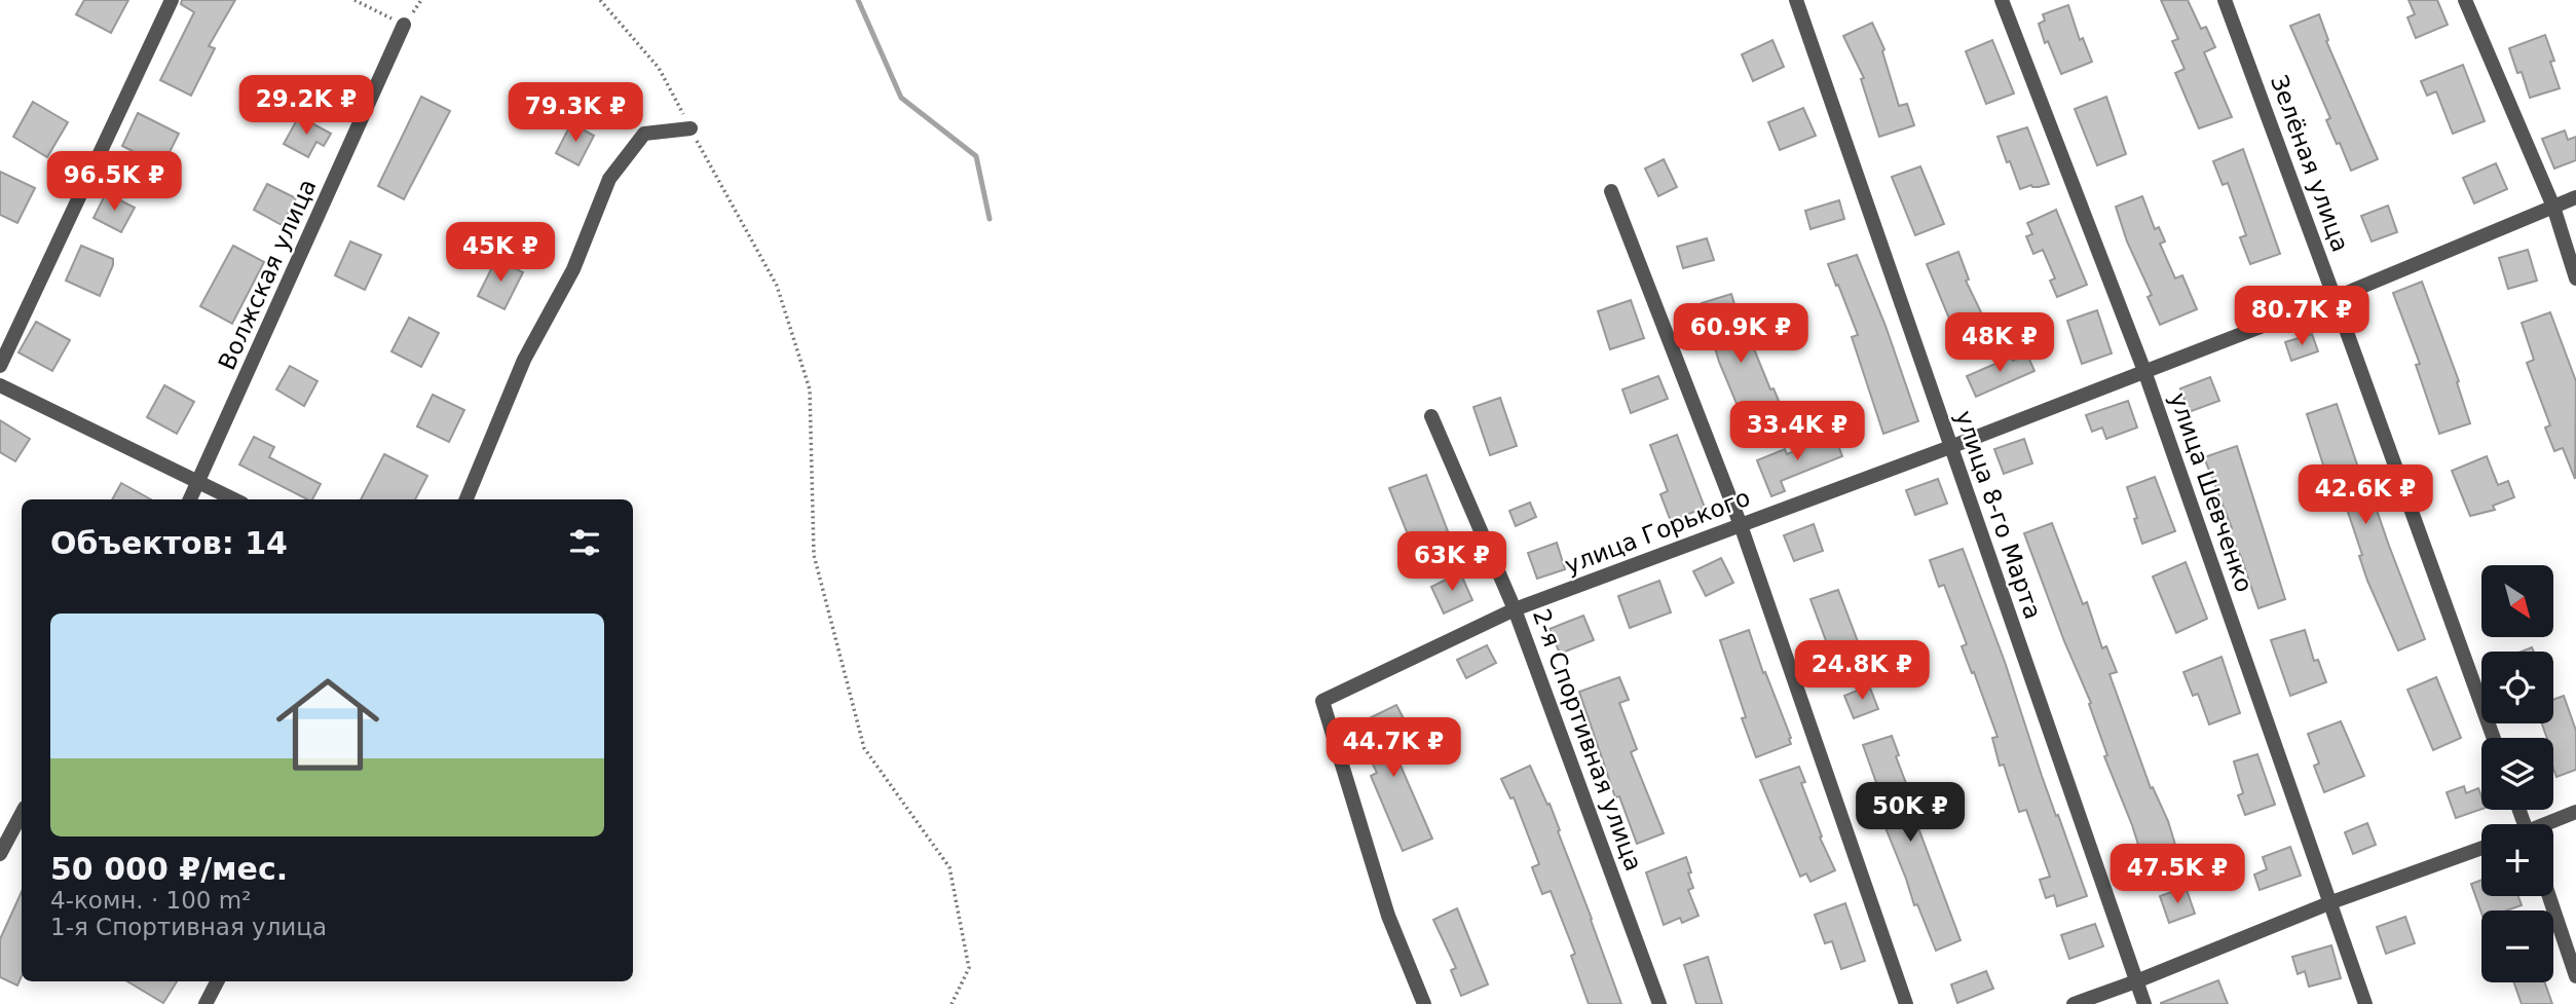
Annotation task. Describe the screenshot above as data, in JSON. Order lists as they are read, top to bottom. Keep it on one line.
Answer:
{"streets":{"street":["Зелёная улица","Волжская улица","улица Шевченко","улица 8-го Марта","улица Горького","2-я Спортивная улица"]},"crossings":[["Зелёная улица","улица Горького"],["улица Шевченко","улица Горького"],["улица 8-го Марта","улица Горького"],["улица Горького","2-я Спортивная улица"]],"north":"bottom right","page":{"price":["29.2K ₽","79.3K ₽","96.5K ₽","45K ₽","80.7K ₽","60.9K ₽","48K ₽","33.4K ₽","42.6K ₽","63K ₽","24.8K ₽","44.7K ₽","50K ₽","47.5K ₽"],"heading":"Объектов: 14","map_buttons":["+","−"],"list":[{"name":"50 000 ₽/мес.","note":"4-комн. · 100 m² · 1-я Спортивная улица"}]}}
